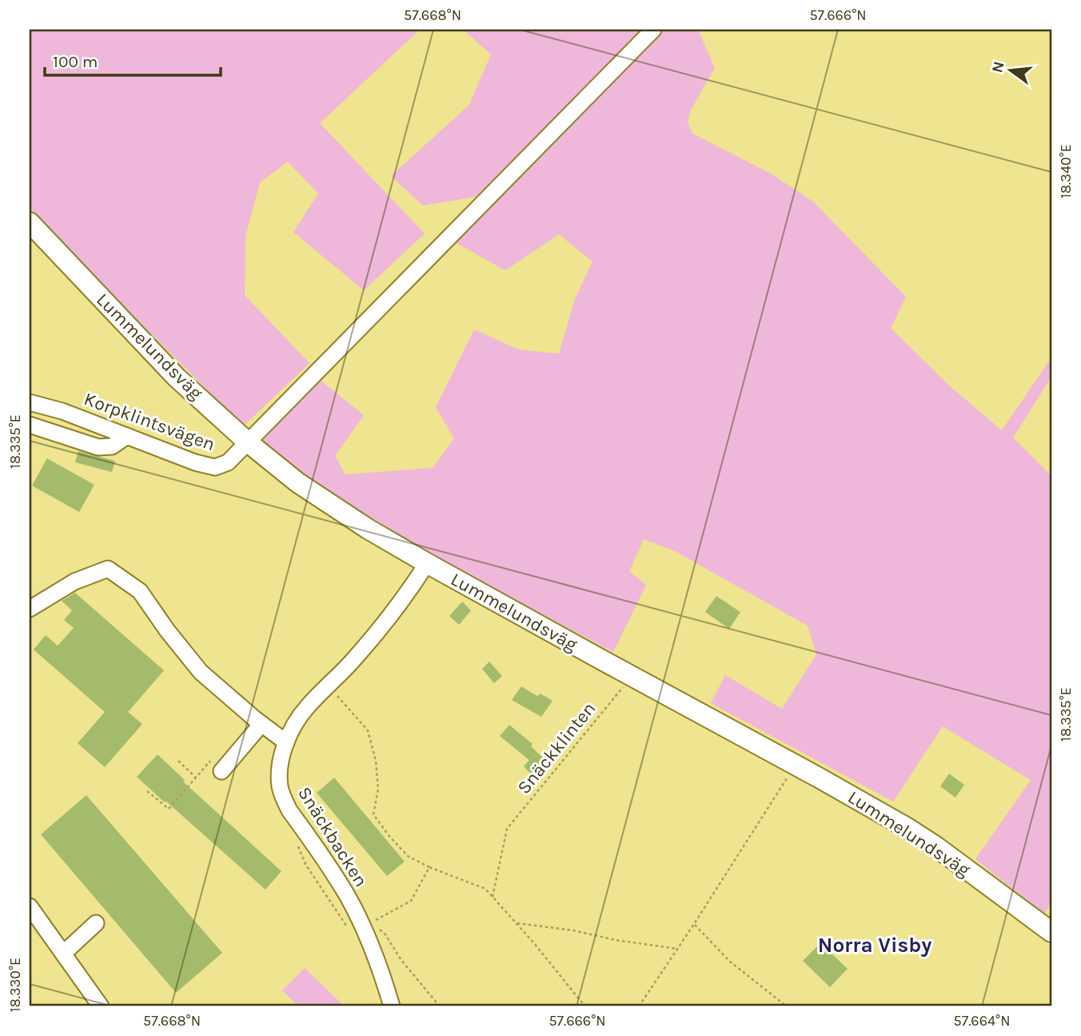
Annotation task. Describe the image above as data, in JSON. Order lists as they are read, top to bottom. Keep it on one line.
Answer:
{"streets":{"main road":["Lummelundsväg"],"street":["Korpklintsvägen","Snäckbacken"],"path":["Snäckklinten"]},"crossings":[["Lummelundsväg","Korpklintsvägen"],["Lummelundsväg","Snäckbacken"]],"districts":["Norra Visby"],"scale_bar":"100 m","north":"left","coordinates":["57.668°N","57.666°N","18.340°E","18.335°E","18.330°E","57.664°N"]}
